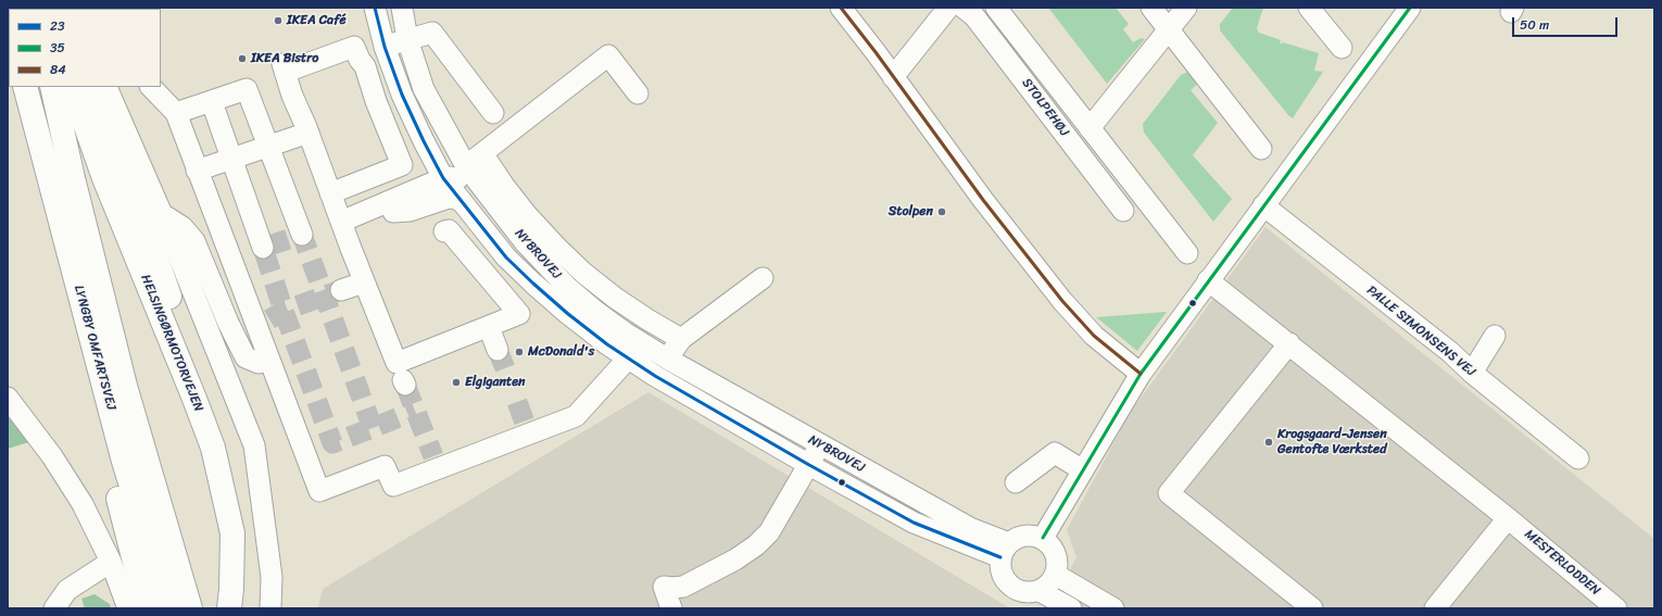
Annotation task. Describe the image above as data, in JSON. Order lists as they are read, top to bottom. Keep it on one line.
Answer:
{"streets":{"highway":["HELSINGØRMOTORVEJEN","LYNGBY OMFARTSVEJ"],"street":["STOLPEHØJ","NYBROVEJ","PALLE SIMONSENS VEJ","MESTERLODDEN"]},"places":["IKEA Café","IKEA Bistro","Stolpen","McDonald's","Elgiganten","Krogsgaard-Jensen Gentofte Værksted"],"lines":["transit line 23","transit line 35","transit line 84"],"legend":["23","35","84"],"scale_bar":"50 m"}
